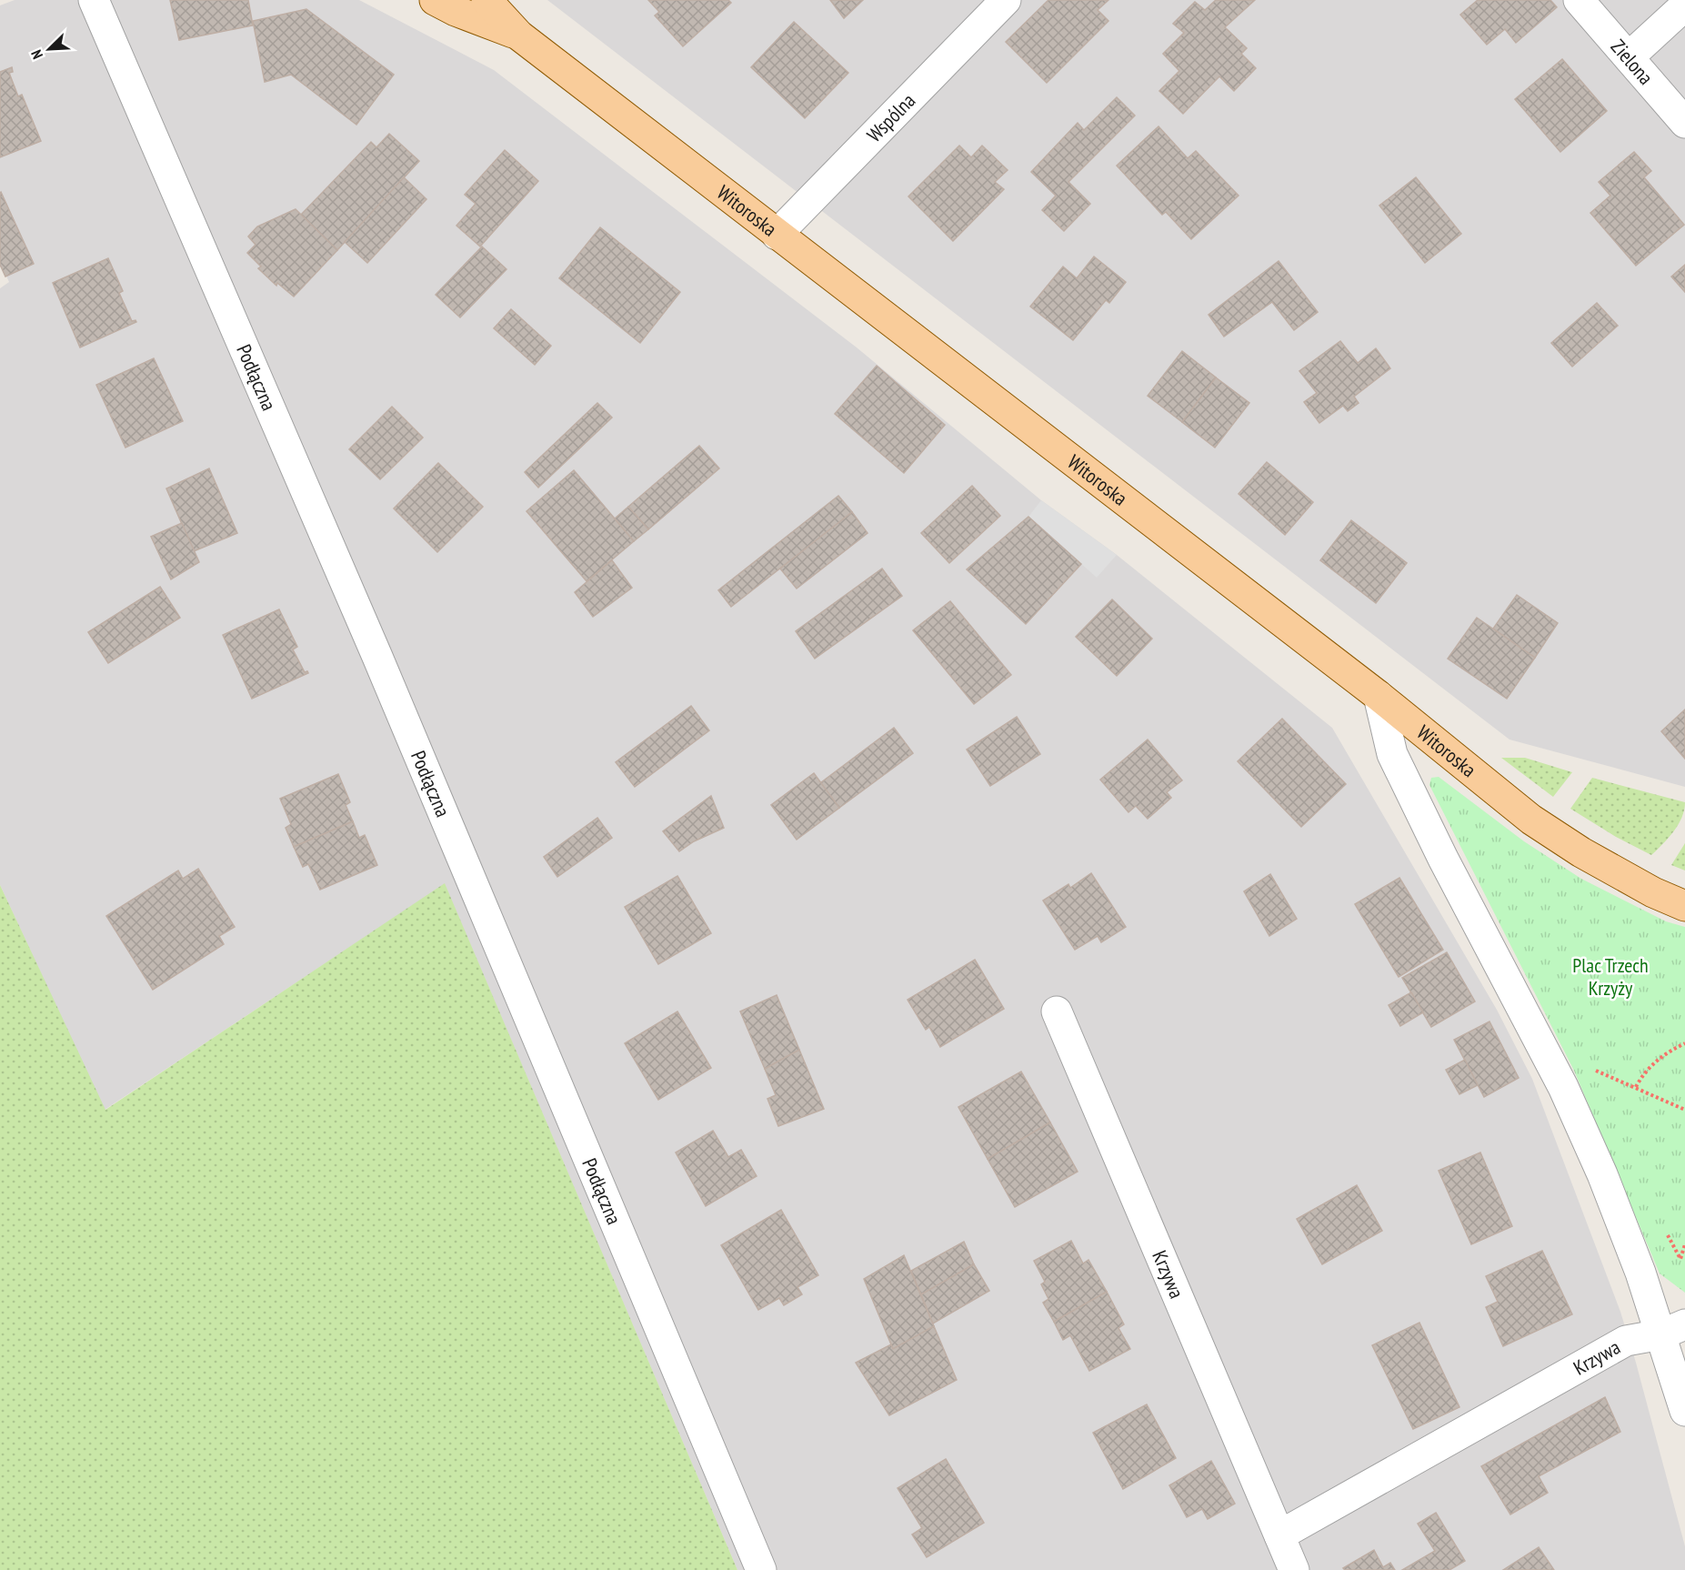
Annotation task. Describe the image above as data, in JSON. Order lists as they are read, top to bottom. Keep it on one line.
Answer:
{"streets":{"main road":["Witoroska"],"street":["Zielona","Wspólna","Podłączna","Krzywa"]},"crossings":[["Wspólna","Witoroska"]],"parks":["Plac Trzech Krzyży"],"north":"bottom left"}
